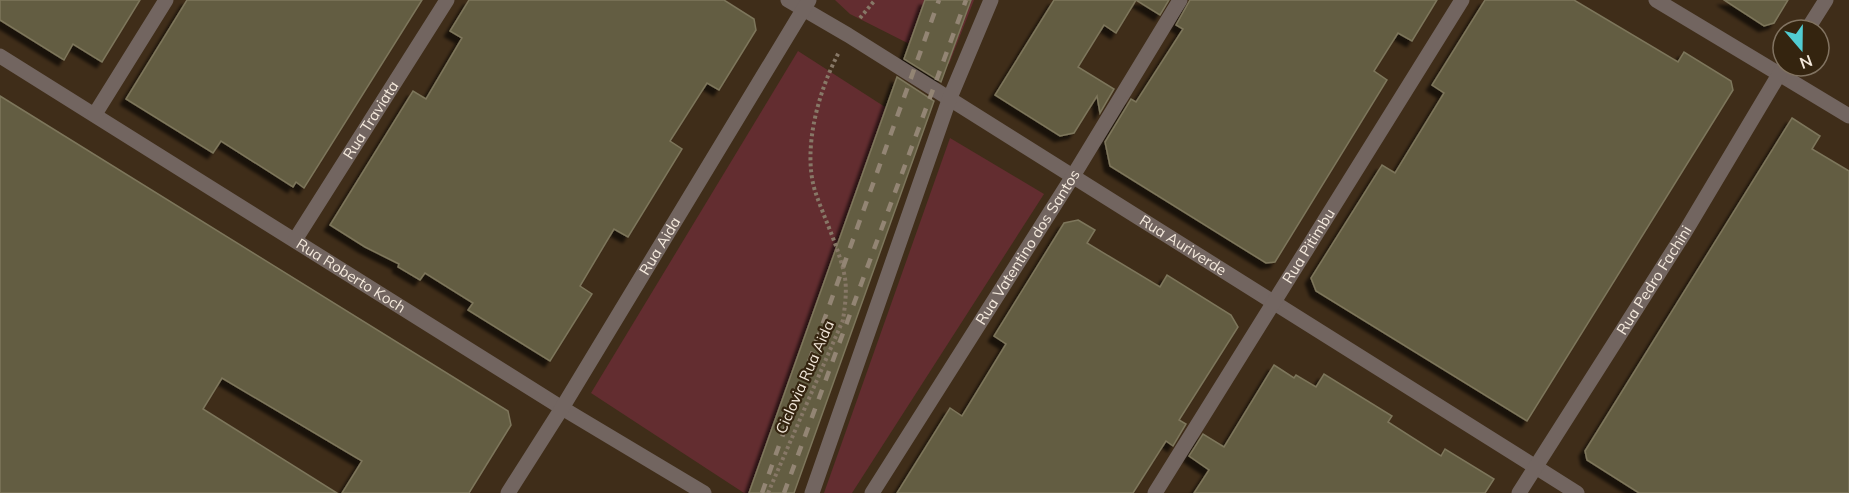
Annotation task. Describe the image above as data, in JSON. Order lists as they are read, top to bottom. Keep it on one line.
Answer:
{"streets":{"street":["Rua Traviata","Rua Auriverde","Rua Pitimbu","Rua Aida","Rua Vatentino dos Santos","Rua Roberto Koch","Rua Pedro Fachini"],"path":["Ciclovia Rua Aida"]},"crossings":[["Rua Traviata","Rua Roberto Koch"],["Rua Auriverde","Rua Pitimbu"],["Rua Auriverde","Rua Aida"],["Rua Auriverde","Rua Vatentino dos Santos"],["Rua Auriverde","Rua Pedro Fachini"],["Rua Auriverde","Ciclovia Rua Aida"],["Rua Aida","Rua Roberto Koch"]],"north":"bottom"}
